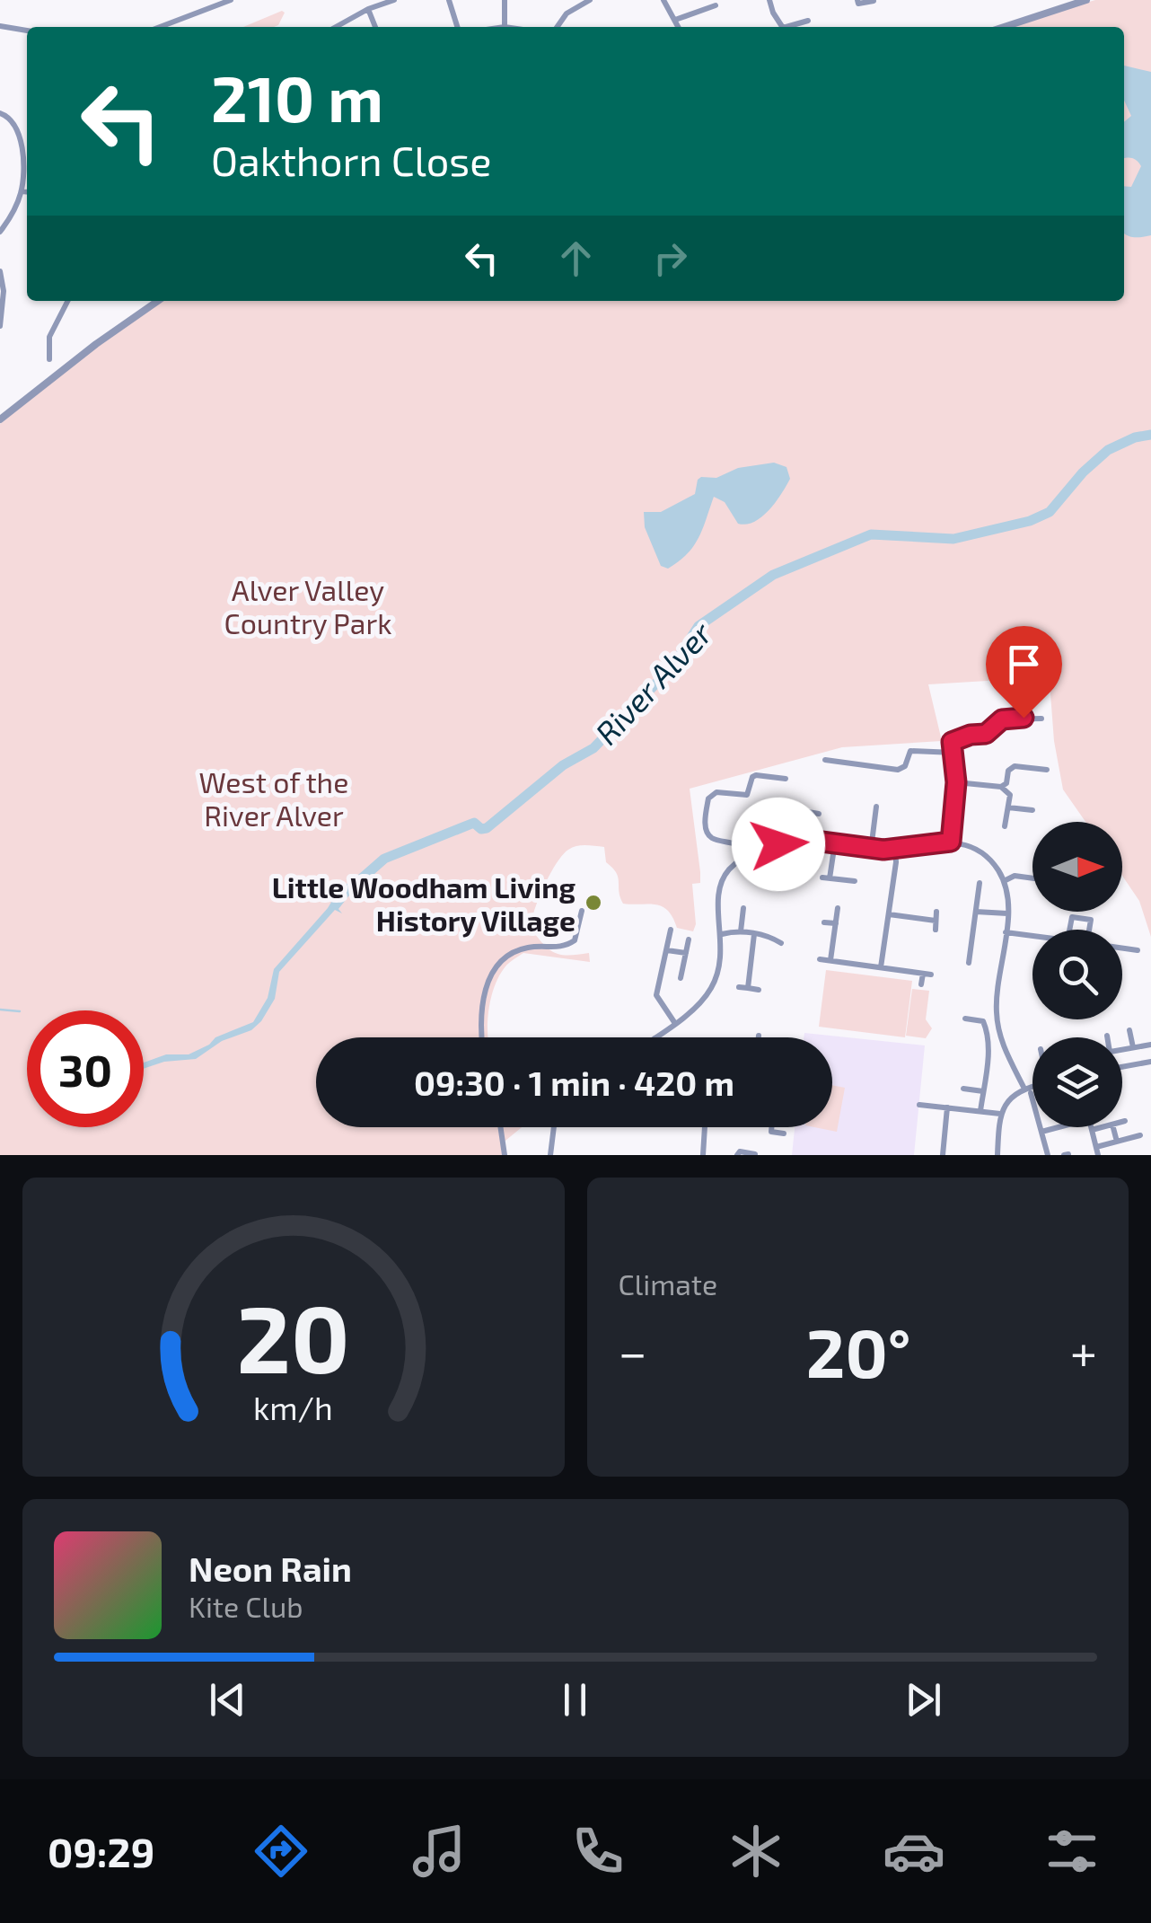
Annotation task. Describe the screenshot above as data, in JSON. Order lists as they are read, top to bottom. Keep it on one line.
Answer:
{"water":["River Alver"],"parks":["Alver Valley Country Park","West of the River Alver"],"places":["Little Woodham Living History Village"],"north":"right","page":{"turn":["210 m","Oakthorn Close"],"limit":"30","trip":"09:30 · 1 min · 420 m","tile":"Climate","heat":["−","20°","+"],"song":["Neon Rain","Kite Club"],"tabs":"09:29","gauge":["20","km/h"]}}
